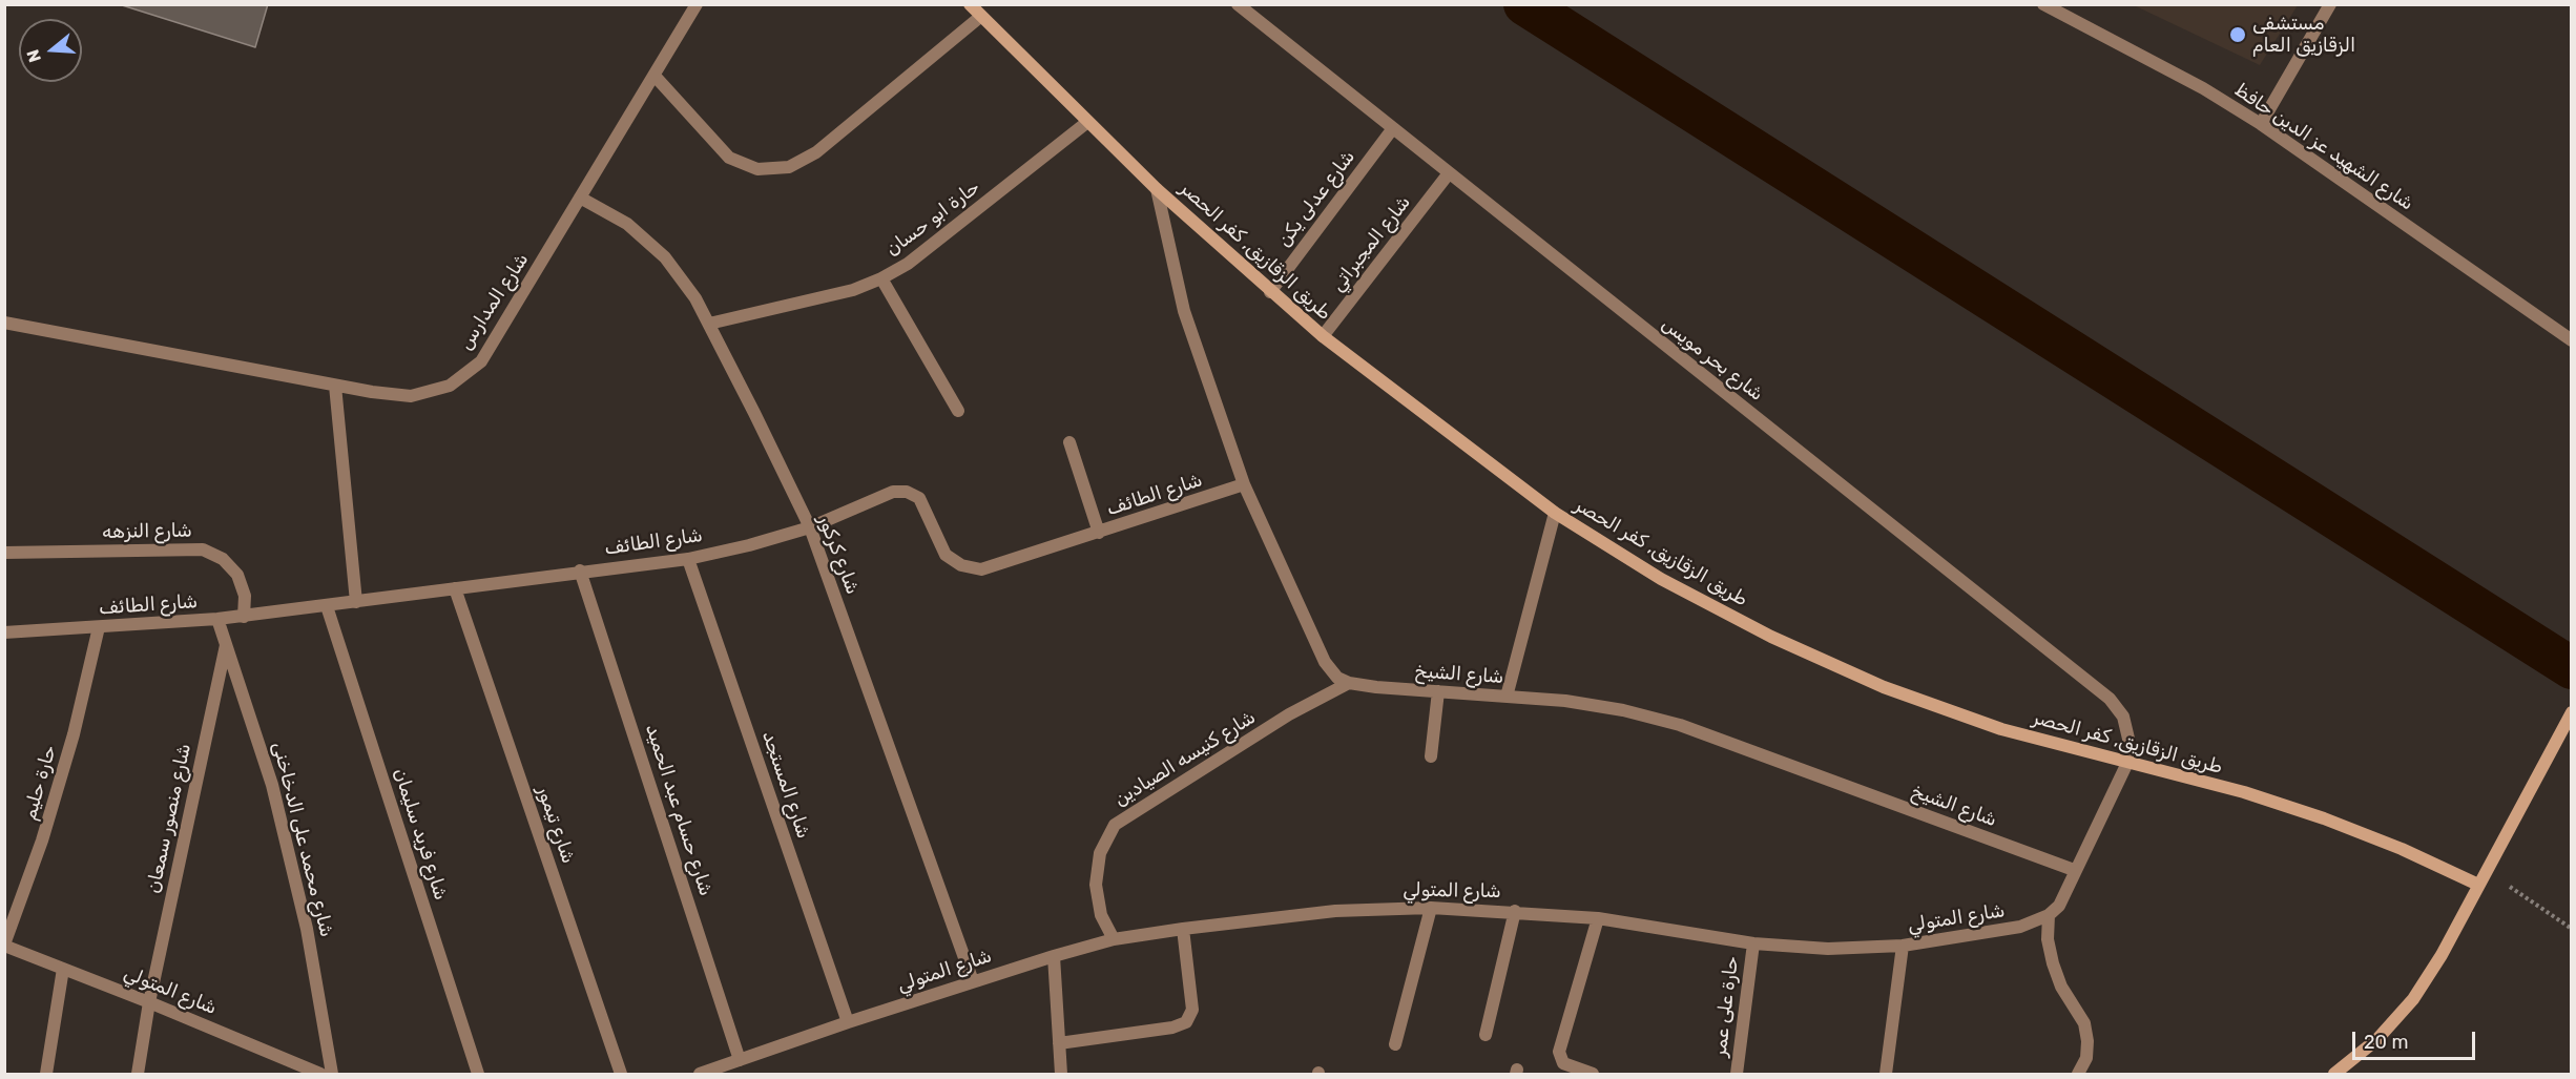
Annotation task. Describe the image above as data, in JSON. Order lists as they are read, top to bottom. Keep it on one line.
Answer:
{"streets":{"main road":["طريق الزقازيق, كفر الحصر"],"street":["شارع الشهيد عز الدين حافظ","شارع عدلى يكن","حارة ابو حسان","شارع المجبراتي","شارع المدارس","شارع بحر مويس","شارع الطائف","شارع النزهه","شارع كركور","شارع الشيخ","شارع كنيسه الصيادين","حارة حليم","شارع المستجد","شارع حسام عبد الحميد","شارع منصور سمعان","شارع تيمور","شارع فريد سليمان","شارع محمد على الدخاخنى","شارع المتولي","حارة على عمر"]},"crossings":[["شارع عدلى يكن","طريق الزقازيق, كفر الحصر"],["شارع عدلى يكن","شارع بحر مويس"],["حارة ابو حسان","طريق الزقازيق, كفر الحصر"],["حارة ابو حسان","شارع كركور"],["شارع المجبراتي","طريق الزقازيق, كفر الحصر"],["شارع المجبراتي","شارع بحر مويس"],["طريق الزقازيق, كفر الحصر","شارع بحر مويس"],["شارع المدارس","شارع كركور"],["شارع الطائف","شارع النزهه"],["شارع الطائف","شارع كركور"],["شارع الطائف","حارة حليم"],["شارع الطائف","شارع المستجد"],["شارع الطائف","شارع حسام عبد الحميد"],["شارع الطائف","شارع تيمور"],["شارع الطائف","شارع فريد سليمان"],["شارع الطائف","شارع محمد على الدخاخنى"],["شارع كركور","شارع المتولي"],["شارع الشيخ","شارع كنيسه الصيادين"],["شارع كنيسه الصيادين","شارع المتولي"],["حارة حليم","شارع المتولي"],["شارع المستجد","شارع المتولي"],["شارع حسام عبد الحميد","شارع المتولي"],["شارع منصور سمعان","شارع محمد على الدخاخنى"],["شارع منصور سمعان","شارع المتولي"],["شارع المتولي","حارة على عمر"]],"places":["مستشفى الزقازيق العام"],"scale_bar":"20 m","north":"left"}
